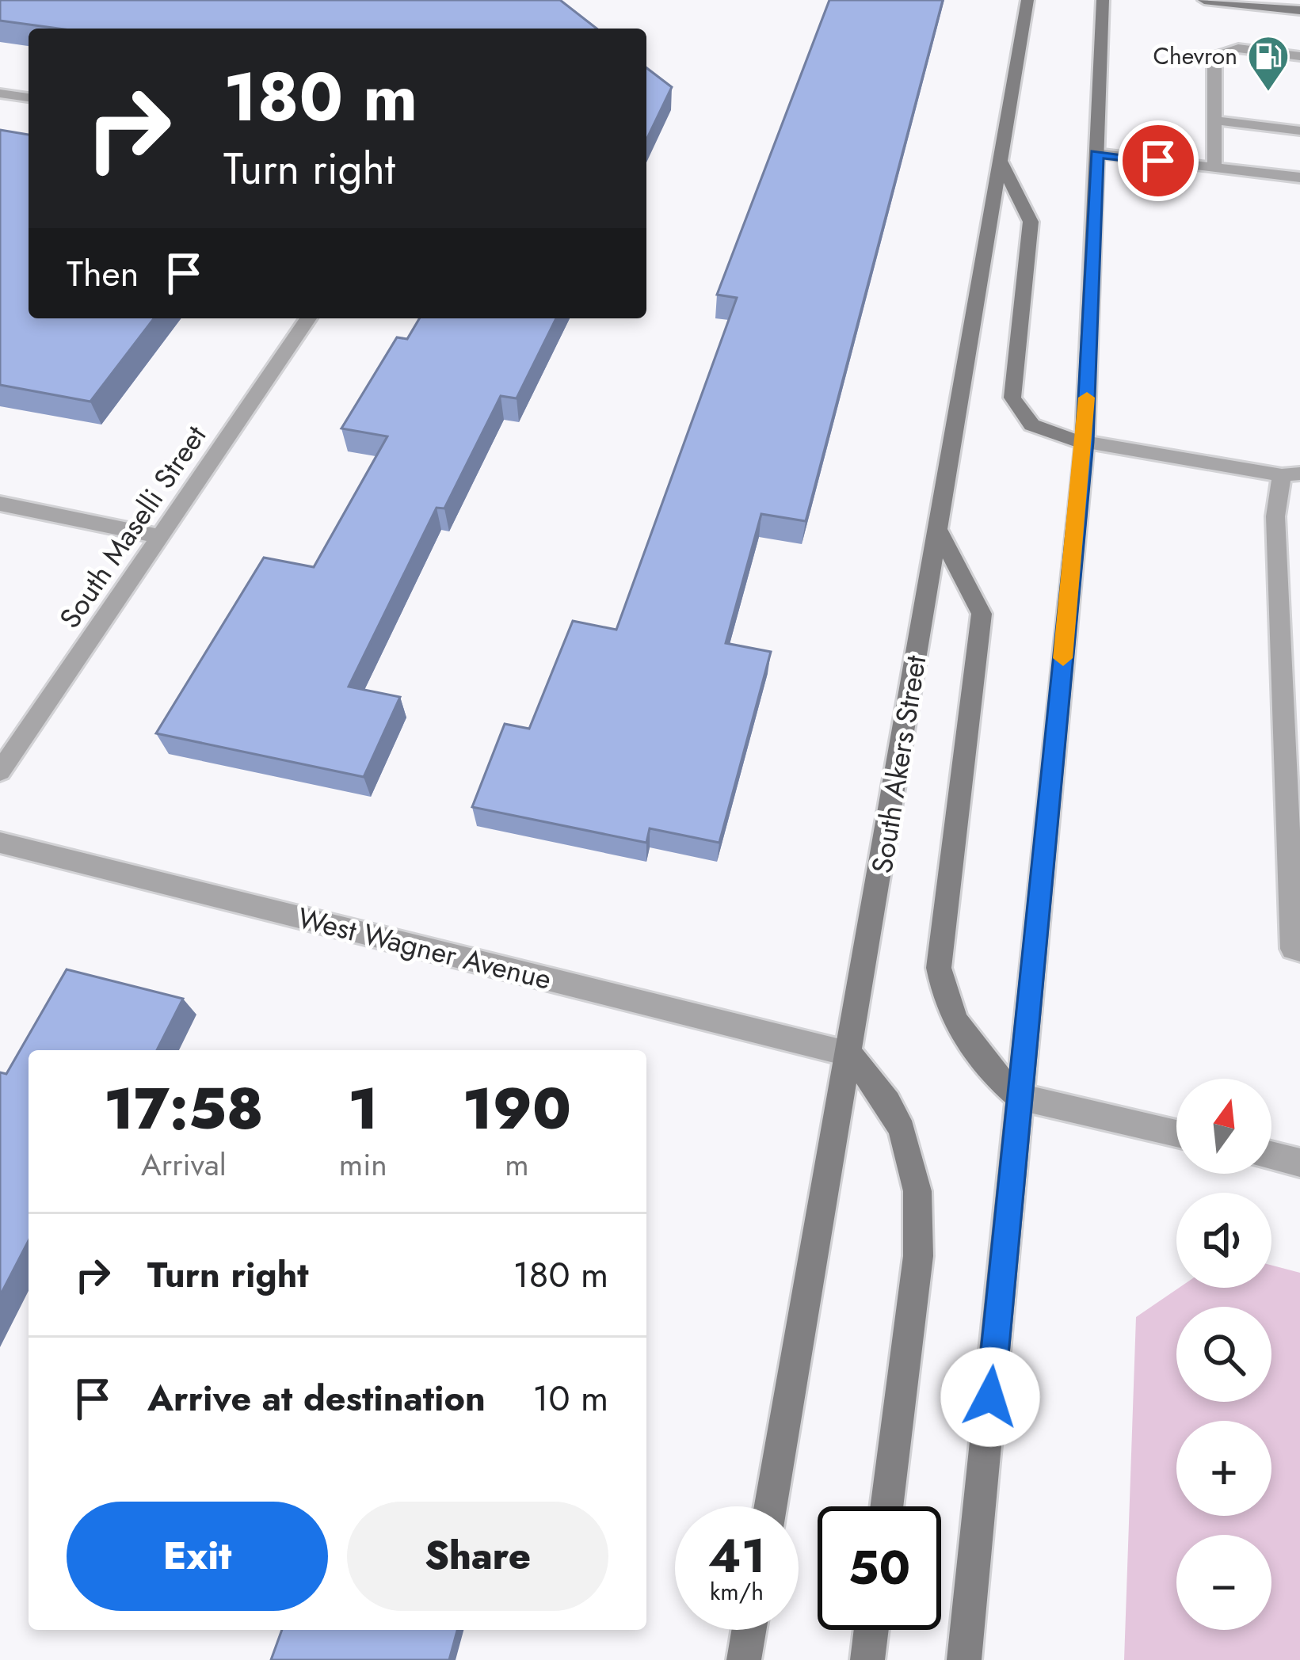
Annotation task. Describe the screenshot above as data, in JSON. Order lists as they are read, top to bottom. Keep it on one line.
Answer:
{"streets":{"main road":["South Akers Street"],"street":["South Maselli Street","West Wagner Avenue"]},"crossings":[["South Akers Street","West Wagner Avenue"]],"places":{"fuel station":["Chevron"]},"north":"top","page":{"turn":["180 m","Turn right"],"then":"Then","eta":["17:58","Arrival","1","min","190","m"],"map_buttons":["+","−"],"list":[{"name":"Turn right","value":"180 m"},{"name":"Arrive at destination","value":"10 m"}],"buttons":["Exit","Share"],"speed":"41 km/h","limit":"50"}}
